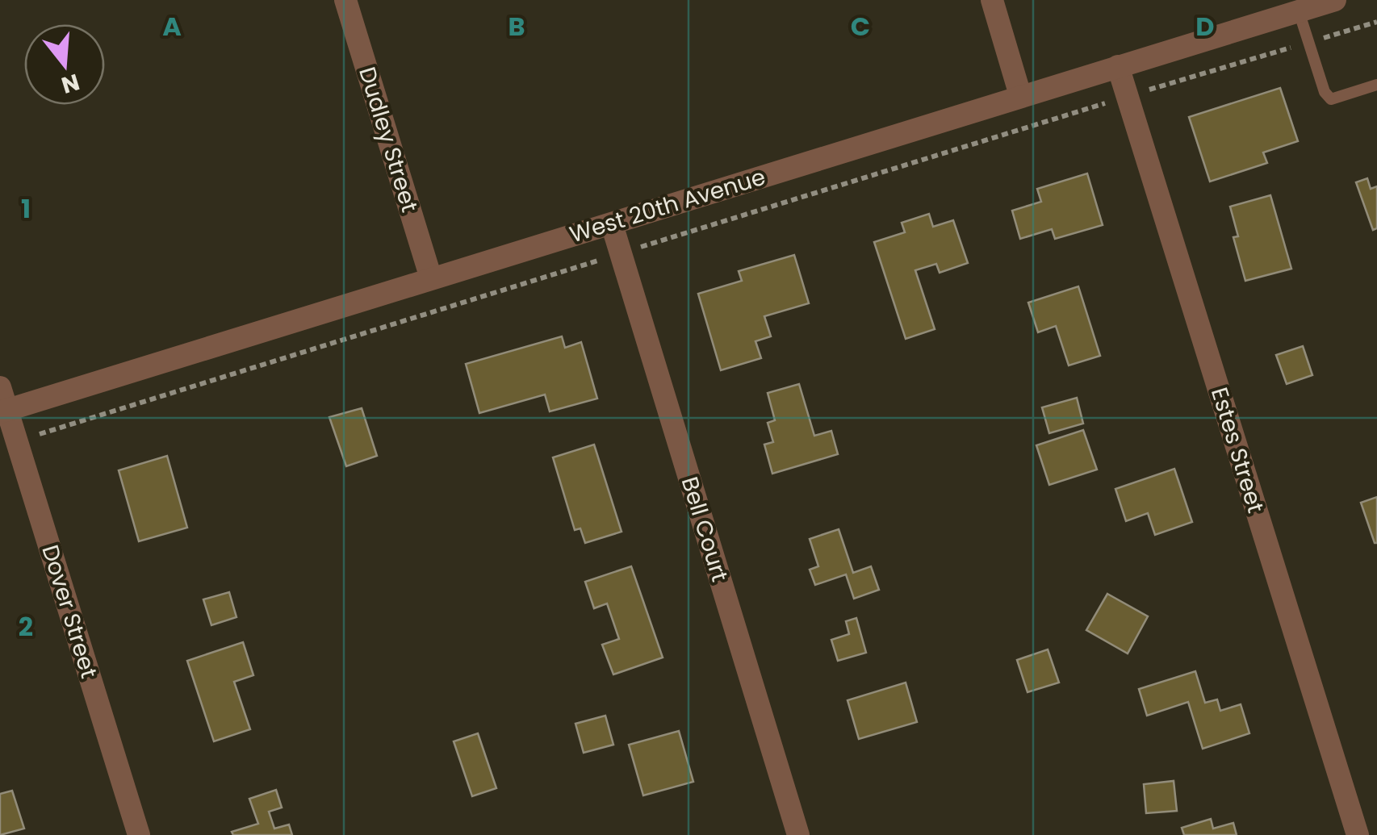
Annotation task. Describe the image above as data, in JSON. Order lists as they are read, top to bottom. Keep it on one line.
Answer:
{"streets":{"street":["Dudley Street","West 20th Avenue","Estes Street","Bell Court","Dover Street"]},"crossings":[["Dudley Street","West 20th Avenue"],["West 20th Avenue","Estes Street"],["West 20th Avenue","Bell Court"],["West 20th Avenue","Dover Street"]],"north":"bottom","grid":{"columns":["A","B","C","D"],"rows":["1","2"]}}
